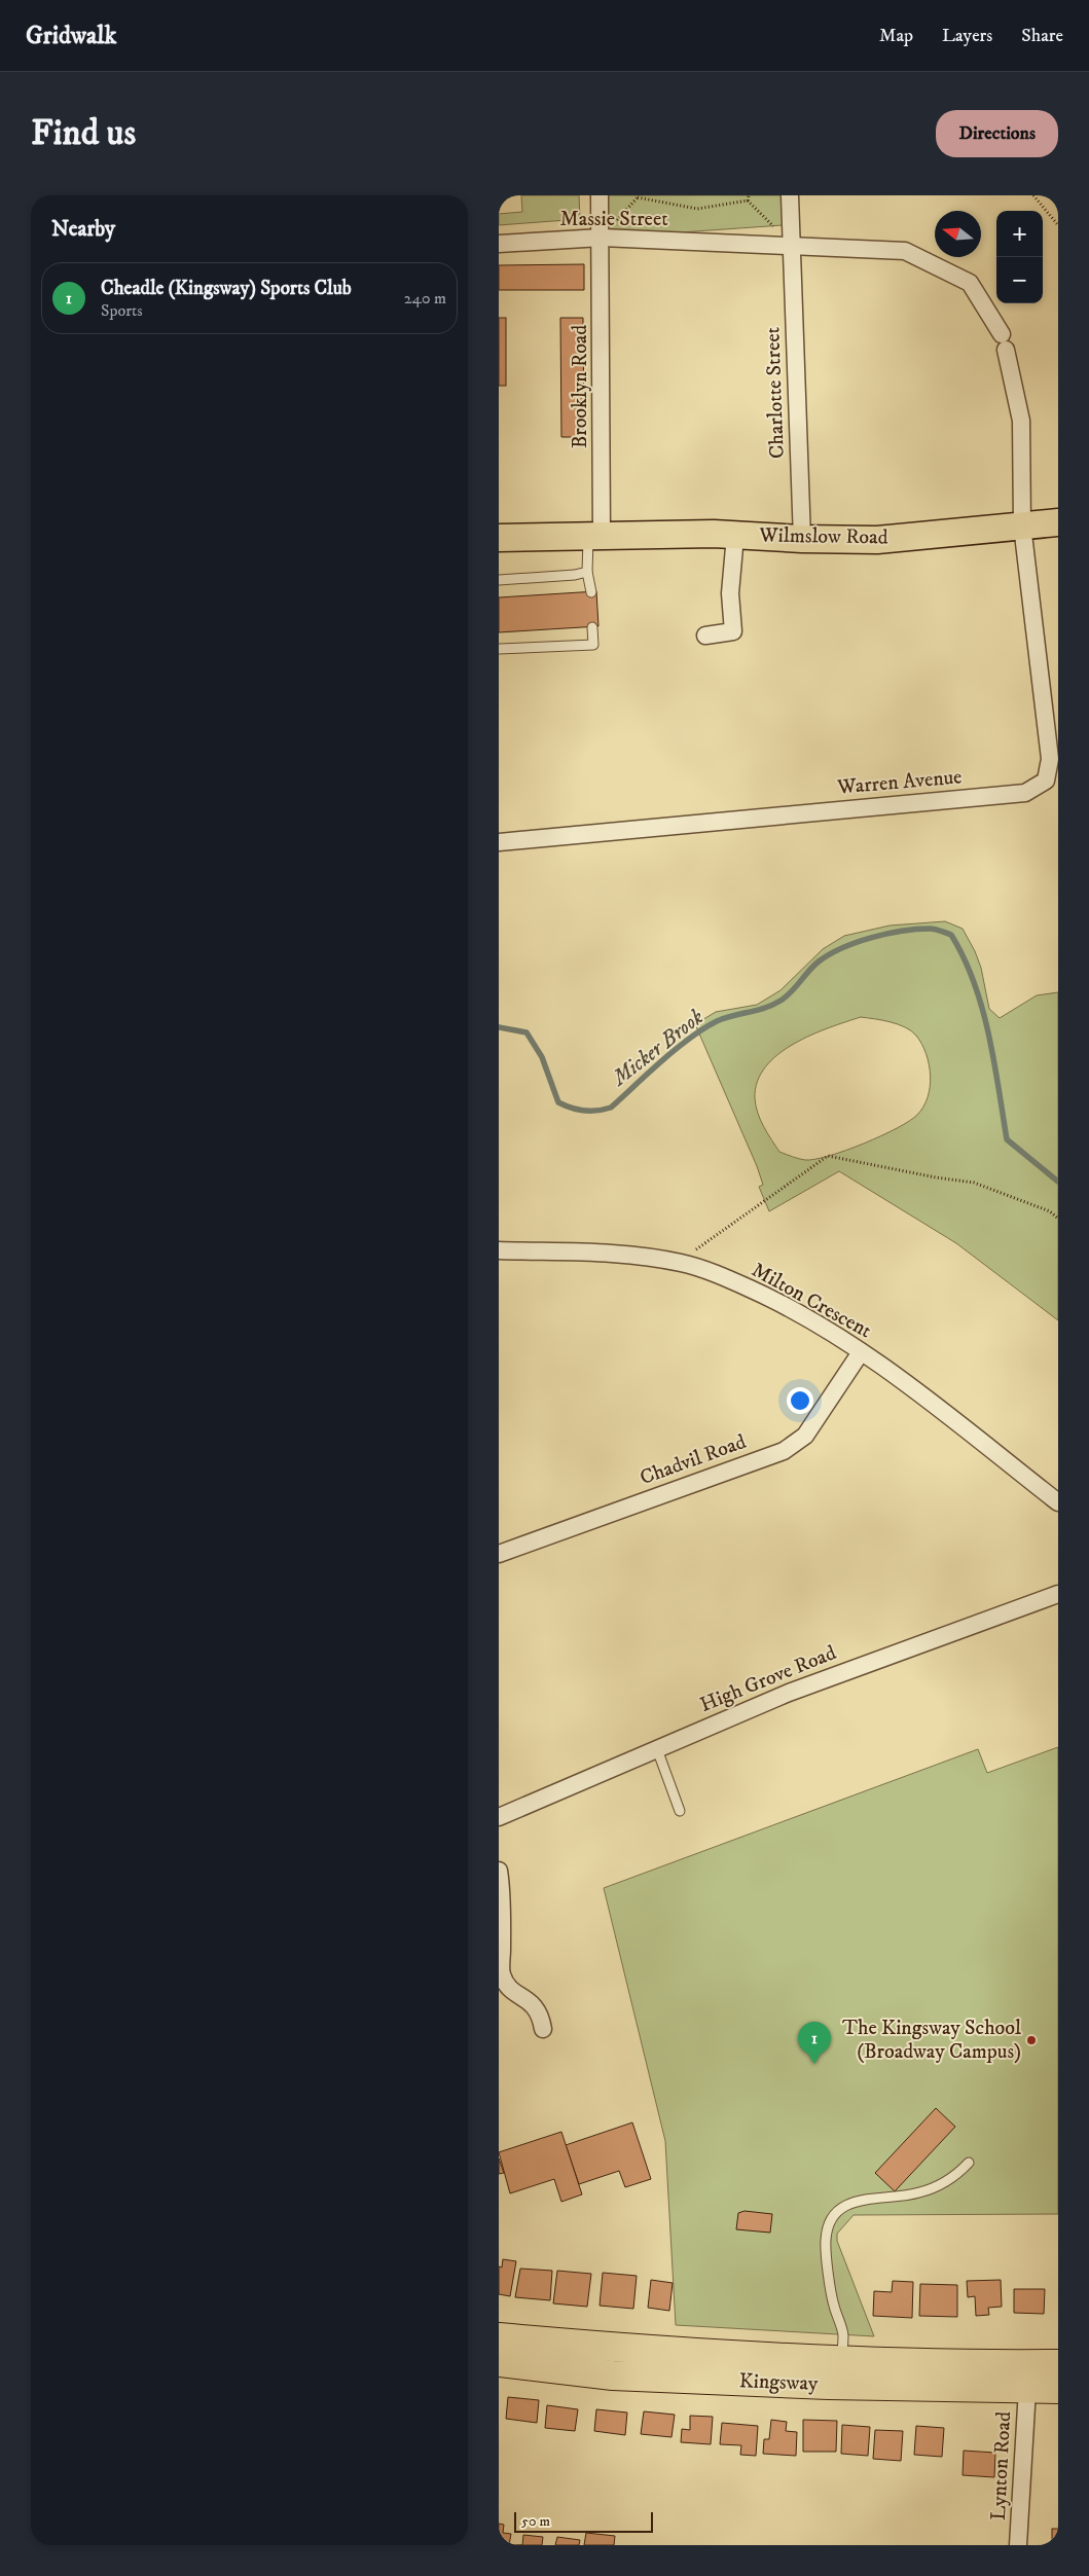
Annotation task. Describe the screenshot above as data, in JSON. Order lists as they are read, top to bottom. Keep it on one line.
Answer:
{"streets":{"highway":["Kingsway"],"main road":["Wilmslow Road"],"street":["Massie Street","Brooklyn Road","Charlotte Street","Warren Avenue","Milton Crescent","Chadvil Road","High Grove Road","Lynton Road"]},"crossings":[["Massie Street","Brooklyn Road"],["Massie Street","Charlotte Street"],["Massie Street","Warren Avenue"],["Brooklyn Road","Wilmslow Road"],["Charlotte Street","Wilmslow Road"],["Wilmslow Road","Warren Avenue"],["Milton Crescent","Chadvil Road"],["Kingsway","Lynton Road"]],"water":["Micker Brook"],"places":["The Kingsway School (Broadway Campus)"],"scale_bar":"50 m","north":"left","page":{"header":"Gridwalk","nav":["Map","Layers","Share"],"buttons":"Directions","title":"Find us","heading":"Nearby","map_buttons":["+","−"],"list":[{"mark":"1","name":"Cheadle (Kingsway) Sports Club","note":"Sports","value":"240 m"}],"pins":"1","scale":"50 m"}}
